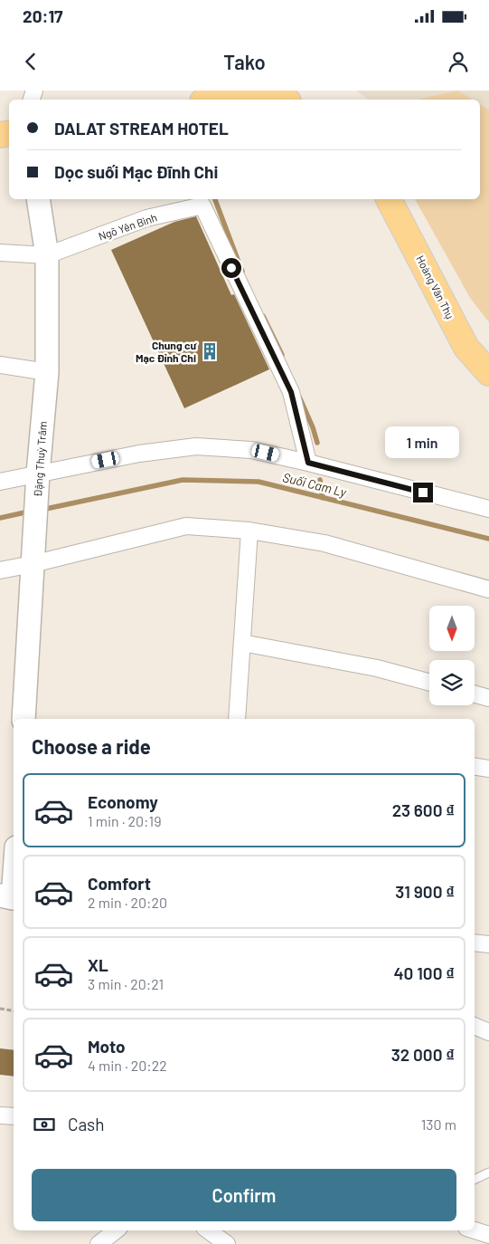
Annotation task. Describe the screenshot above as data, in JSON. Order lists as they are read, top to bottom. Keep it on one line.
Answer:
{"streets":{"main road":["Hoàng Văn Thụ"],"street":["Ngõ Yên Bình","Đặng Thuỳ Trâm"]},"crossings":[["Ngõ Yên Bình","Đặng Thuỳ Trâm"]],"water":["Suối Cam Ly"],"places":{"building":["Chung cư Mạc Đỉnh Chi"]},"north":"bottom","page":{"status":"20:17","header":"Tako","banner":["DALAT STREAM HOTEL","Dọc suối Mạc Đĩnh Chi"],"bubble":"1 min","heading":"Choose a ride","list":[{"name":"Economy","note":"1 min · 20:19","value":"23 600 ₫"},{"name":"Comfort","note":"2 min · 20:20","value":"31 900 ₫"},{"name":"XL","note":"3 min · 20:21","value":"40 100 ₫"},{"name":"Moto","note":"4 min · 20:22","value":"32 000 ₫"}],"pay":["Cash","130 m"],"buttons":"Confirm"}}
